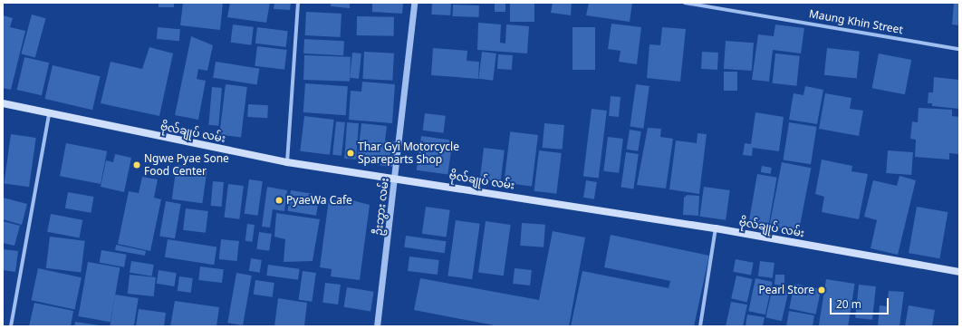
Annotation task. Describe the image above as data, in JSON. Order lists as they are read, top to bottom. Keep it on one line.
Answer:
{"streets":{"main road":["ဗိုလ်ချုပ် လမ်း"],"street":["Maung Khin Street","ဦးဘွား လမ်း"]},"crossings":[["ဗိုလ်ချုပ် လမ်း","ဦးဘွား လမ်း"]],"places":["Thar Gyi Motorcycle Spareparts Shop","Ngwe Pyae Sone Food Center","PyaeWa Cafe","Pearl Store"],"scale_bar":"20 m"}
